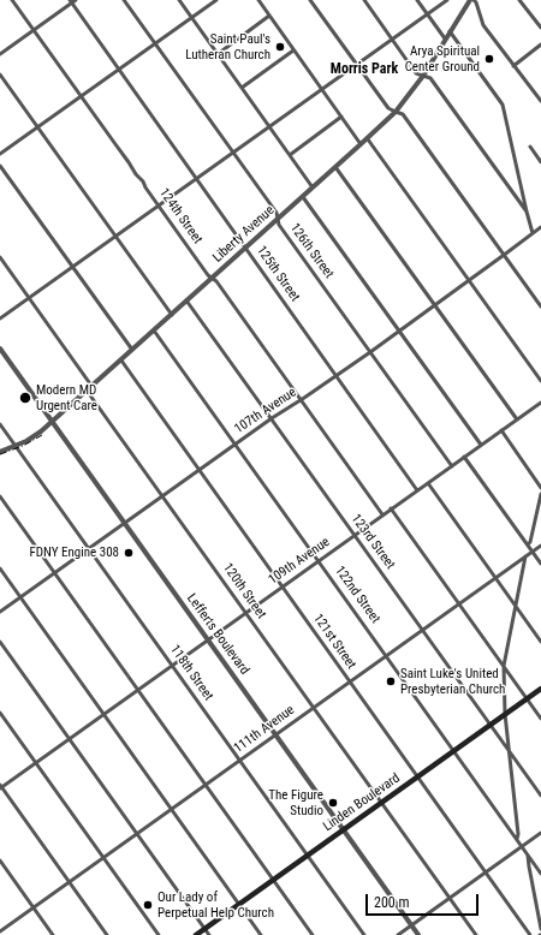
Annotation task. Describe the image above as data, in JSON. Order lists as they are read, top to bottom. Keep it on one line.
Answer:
{"streets":{"main road":["Linden Boulevard"],"street":["124th Street","Liberty Avenue","126th Street","125th Street","107th Avenue","123rd Street","109th Avenue","120th Street","122nd Street","Lefferts Boulevard","121st Street","118th Street","111th Avenue"]},"crossings":[["124th Street","Liberty Avenue"],["124th Street","107th Avenue"],["124th Street","109th Avenue"],["Liberty Avenue","126th Street"],["Liberty Avenue","125th Street"],["Liberty Avenue","123rd Street"],["Liberty Avenue","120th Street"],["Liberty Avenue","122nd Street"],["Liberty Avenue","Lefferts Boulevard"],["Liberty Avenue","121st Street"],["Liberty Avenue","118th Street"],["126th Street","107th Avenue"],["126th Street","109th Avenue"],["125th Street","107th Avenue"],["125th Street","109th Avenue"],["107th Avenue","123rd Street"],["107th Avenue","120th Street"],["107th Avenue","122nd Street"],["107th Avenue","Lefferts Boulevard"],["107th Avenue","121st Street"],["107th Avenue","118th Street"],["123rd Street","109th Avenue"],["123rd Street","111th Avenue"],["123rd Street","Linden Boulevard"],["109th Avenue","120th Street"],["109th Avenue","122nd Street"],["109th Avenue","Lefferts Boulevard"],["109th Avenue","121st Street"],["109th Avenue","118th Street"],["120th Street","111th Avenue"],["120th Street","Linden Boulevard"],["122nd Street","111th Avenue"],["122nd Street","Linden Boulevard"],["Lefferts Boulevard","111th Avenue"],["Lefferts Boulevard","Linden Boulevard"],["121st Street","111th Avenue"],["121st Street","Linden Boulevard"],["118th Street","111th Avenue"],["118th Street","Linden Boulevard"]],"districts":["Morris Park"],"places":["Saint Paul's Lutheran Church","Arya Spiritual Center Ground","Modern MD Urgent Care","FDNY Engine 308","Saint Luke's United Presbyterian Church","The Figure Studio","Our Lady of Perpetual Help Church"],"scale_bar":"200 m"}
